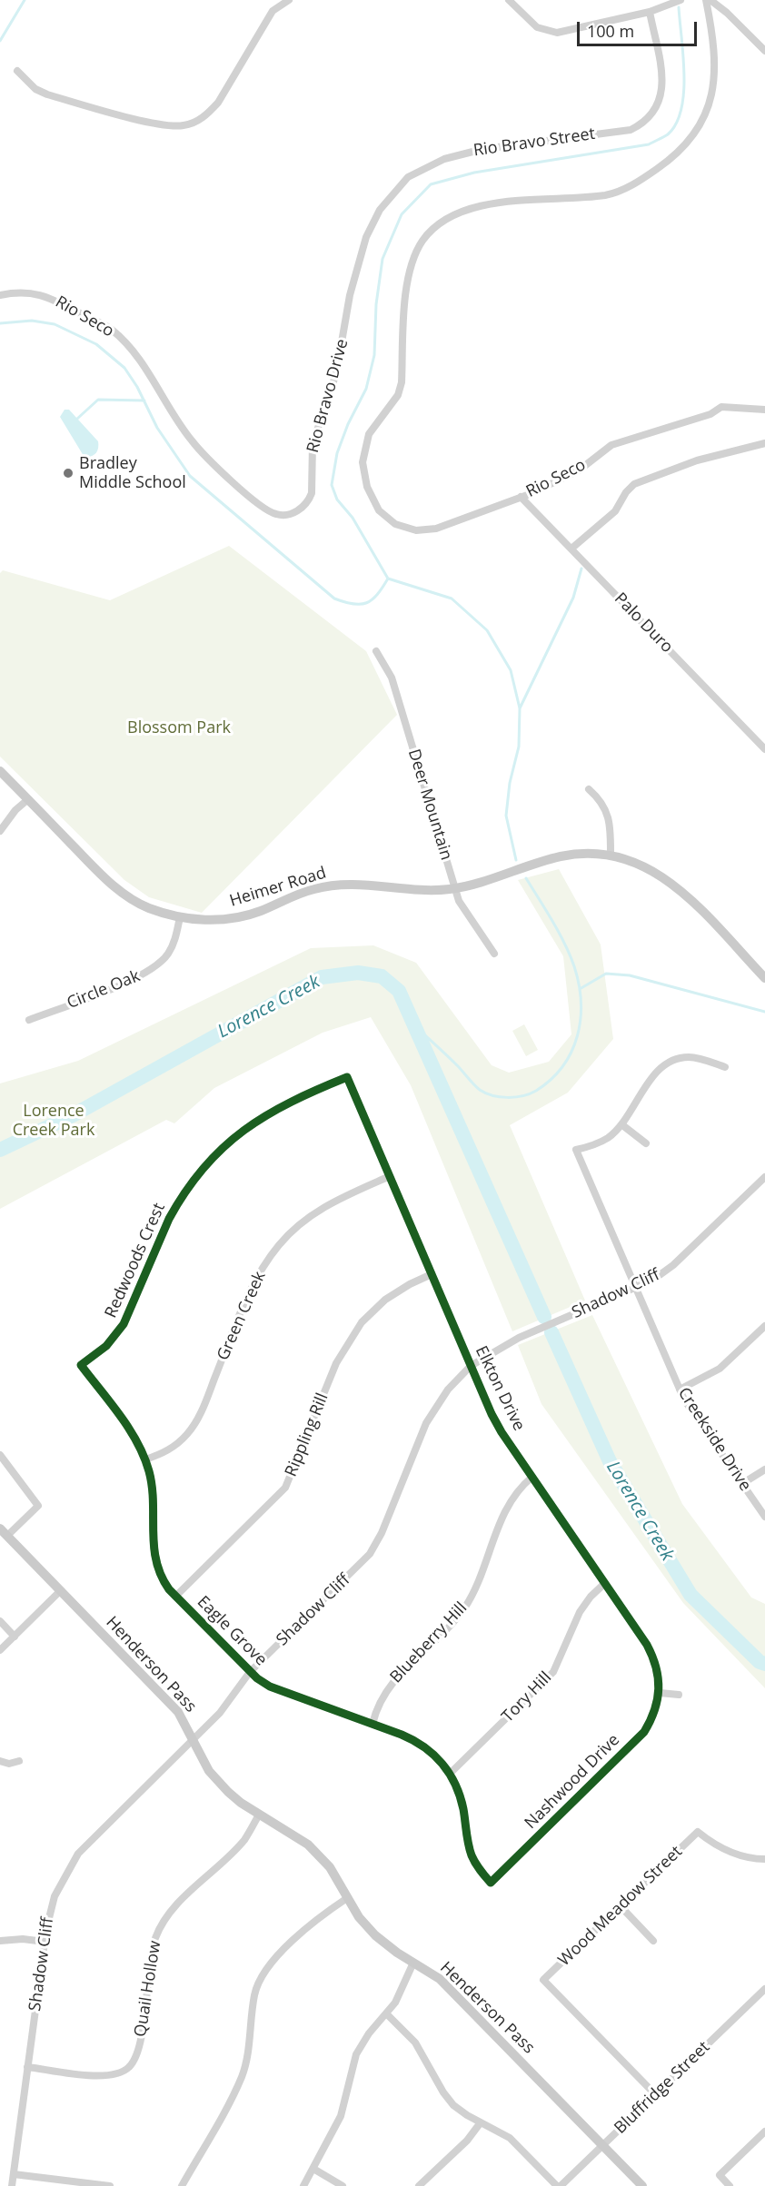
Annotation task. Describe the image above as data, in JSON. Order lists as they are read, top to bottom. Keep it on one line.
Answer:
{"streets":{"street":["Rio Bravo Street","Rio Seco","Rio Bravo Drive","Palo Duro","Deer Mountain","Heimer Road","Circle Oak","Redwoods Crest","Shadow Cliff","Green Creek","Elkton Drive","Rippling Rill","Creekside Drive","Eagle Grove","Blueberry Hill","Henderson Pass","Tory Hill","Nashwood Drive","Wood Meadow Street","Quail Hollow","Bluffridge Street"]},"crossings":[["Rio Bravo Street","Rio Bravo Drive"],["Rio Seco","Rio Bravo Drive"],["Rio Seco","Palo Duro"],["Deer Mountain","Heimer Road"],["Heimer Road","Circle Oak"],["Redwoods Crest","Elkton Drive"],["Redwoods Crest","Eagle Grove"],["Shadow Cliff","Elkton Drive"],["Shadow Cliff","Creekside Drive"],["Shadow Cliff","Eagle Grove"],["Shadow Cliff","Henderson Pass"],["Shadow Cliff","Quail Hollow"],["Green Creek","Elkton Drive"],["Green Creek","Eagle Grove"],["Elkton Drive","Rippling Rill"],["Elkton Drive","Blueberry Hill"],["Elkton Drive","Tory Hill"],["Elkton Drive","Nashwood Drive"],["Rippling Rill","Eagle Grove"],["Eagle Grove","Blueberry Hill"],["Eagle Grove","Tory Hill"],["Eagle Grove","Nashwood Drive"],["Henderson Pass","Quail Hollow"],["Henderson Pass","Bluffridge Street"],["Wood Meadow Street","Bluffridge Street"]],"water":["Lorence Creek"],"parks":["Blossom Park","Lorence Creek Park"],"places":["Bradley Middle School"],"scale_bar":"100 m"}
